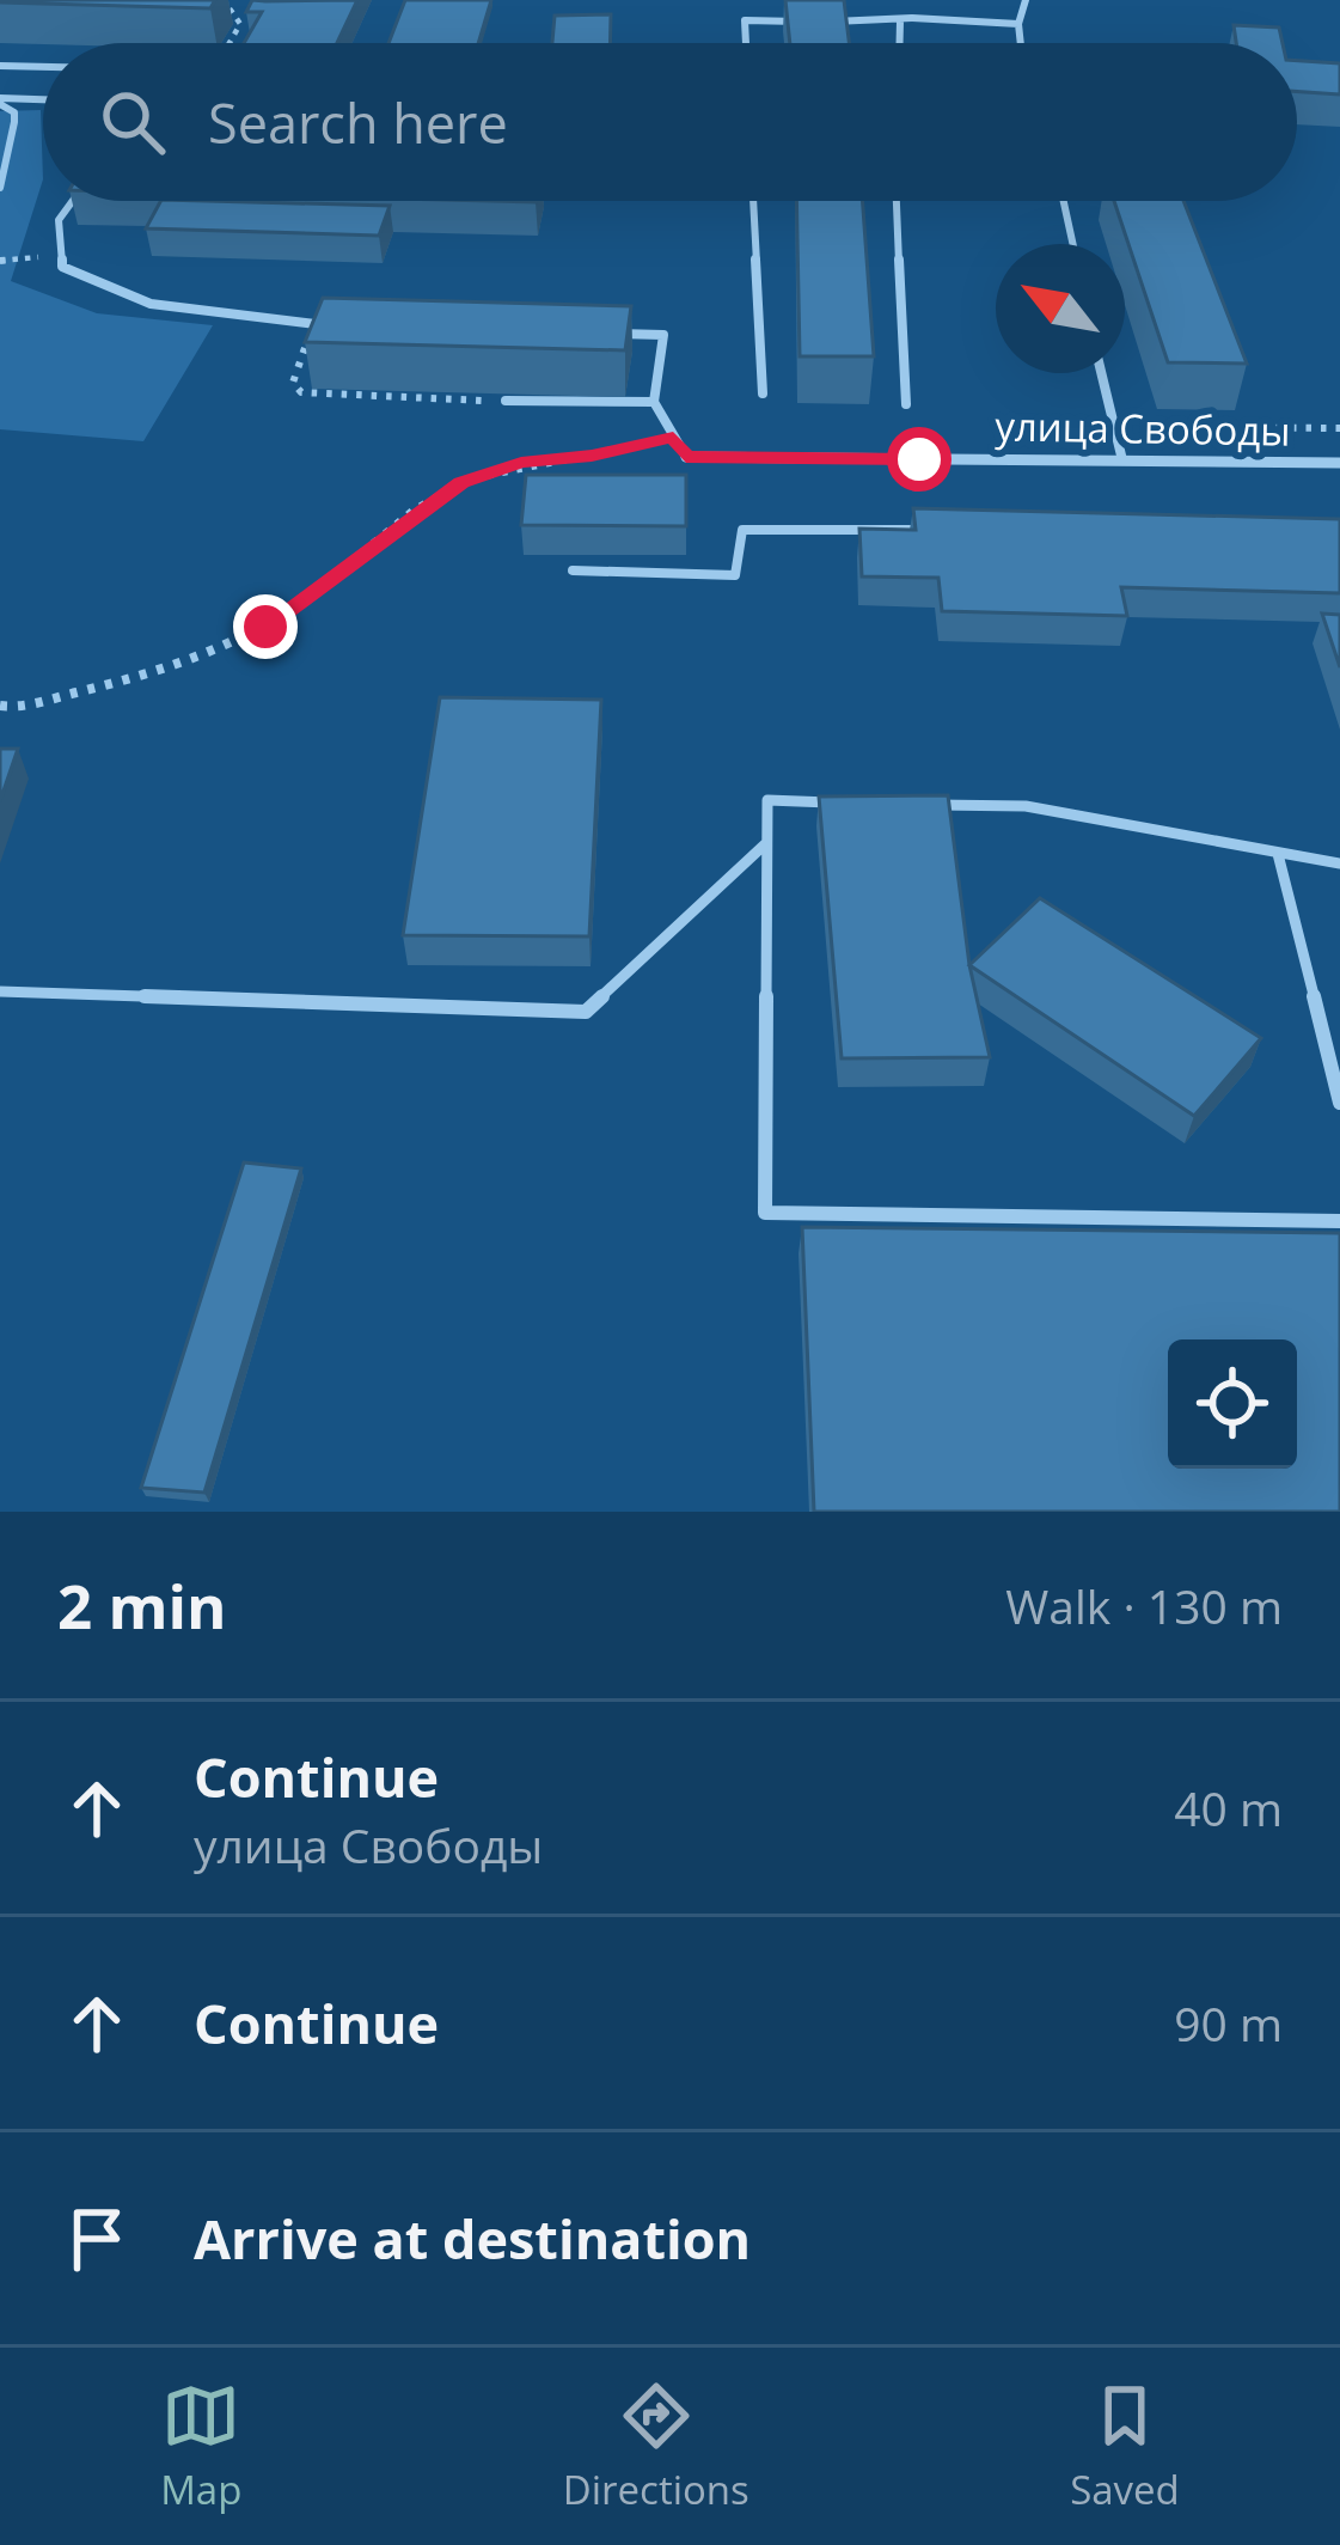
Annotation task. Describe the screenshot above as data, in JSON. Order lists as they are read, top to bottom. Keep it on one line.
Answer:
{"streets":{"street":["улица Свободы"]},"north":"top left","page":{"search":"Search here","heading":["2 min","Walk · 130 m"],"list":[["Continue","улица Свободы","40 m"],["Continue","90 m"],"Arrive at destination"],"nav":["Map","Directions","Saved"]}}
